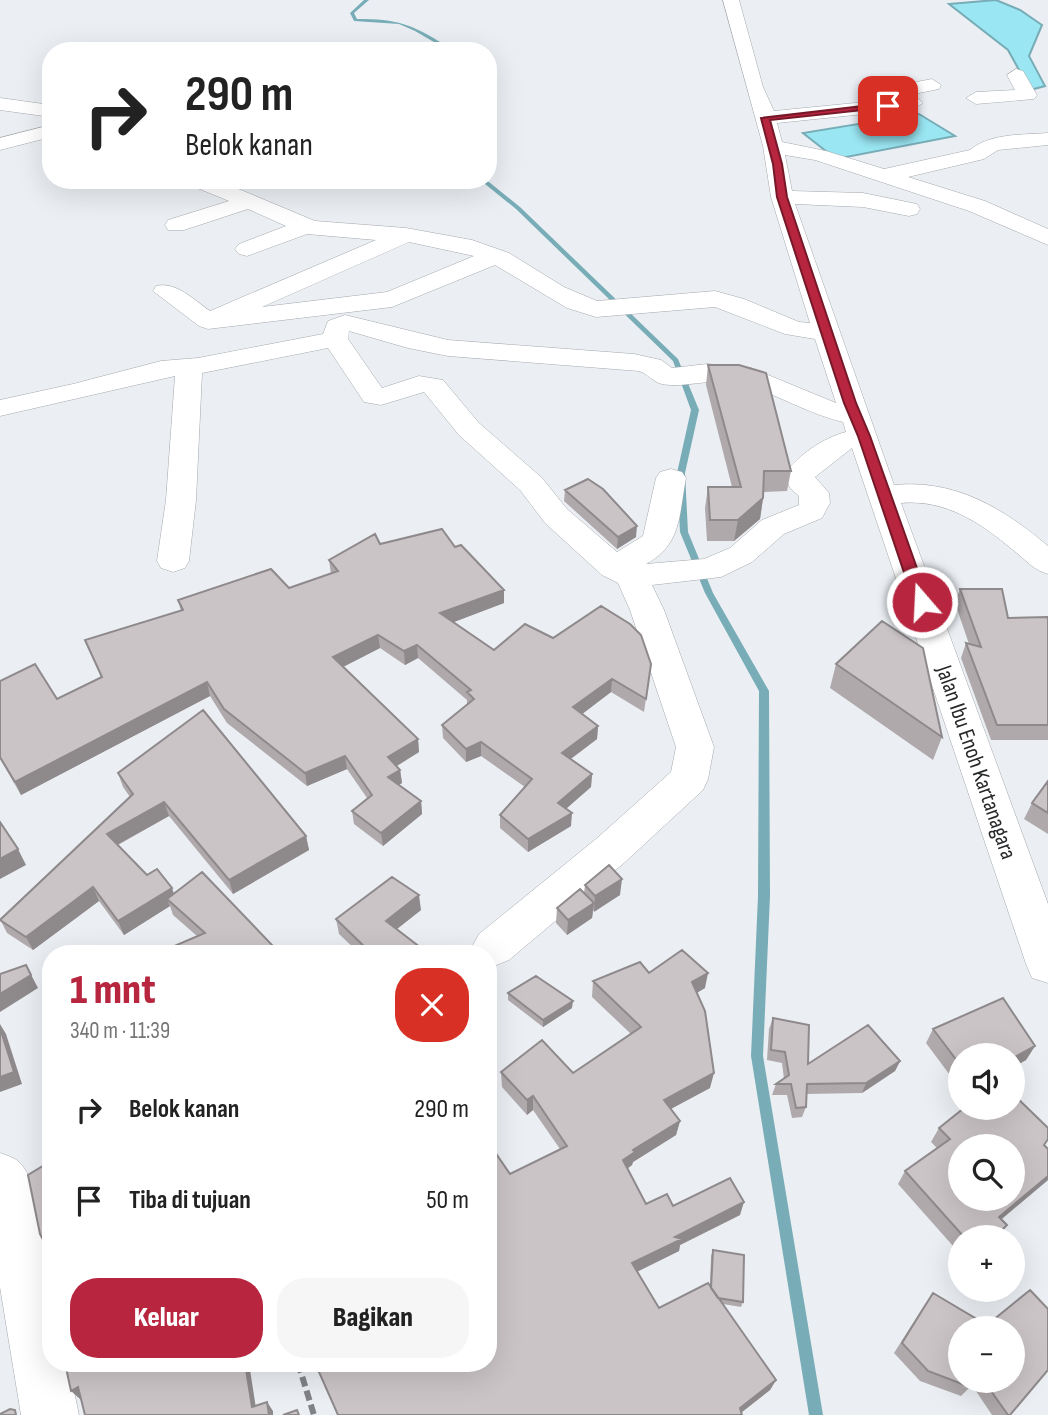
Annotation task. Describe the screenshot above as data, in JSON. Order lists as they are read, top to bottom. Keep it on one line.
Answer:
{"streets":{"street":["Jalan Ibu Enoh Kartanagara"]},"page":{"turn":["290 m","Belok kanan"],"heading":["1 mnt","340 m · 11:39"],"map_buttons":["+","−"],"list":[{"name":"Belok kanan","value":"290 m"},{"name":"Tiba di tujuan","value":"50 m"}],"buttons":["Keluar","Bagikan"]}}
